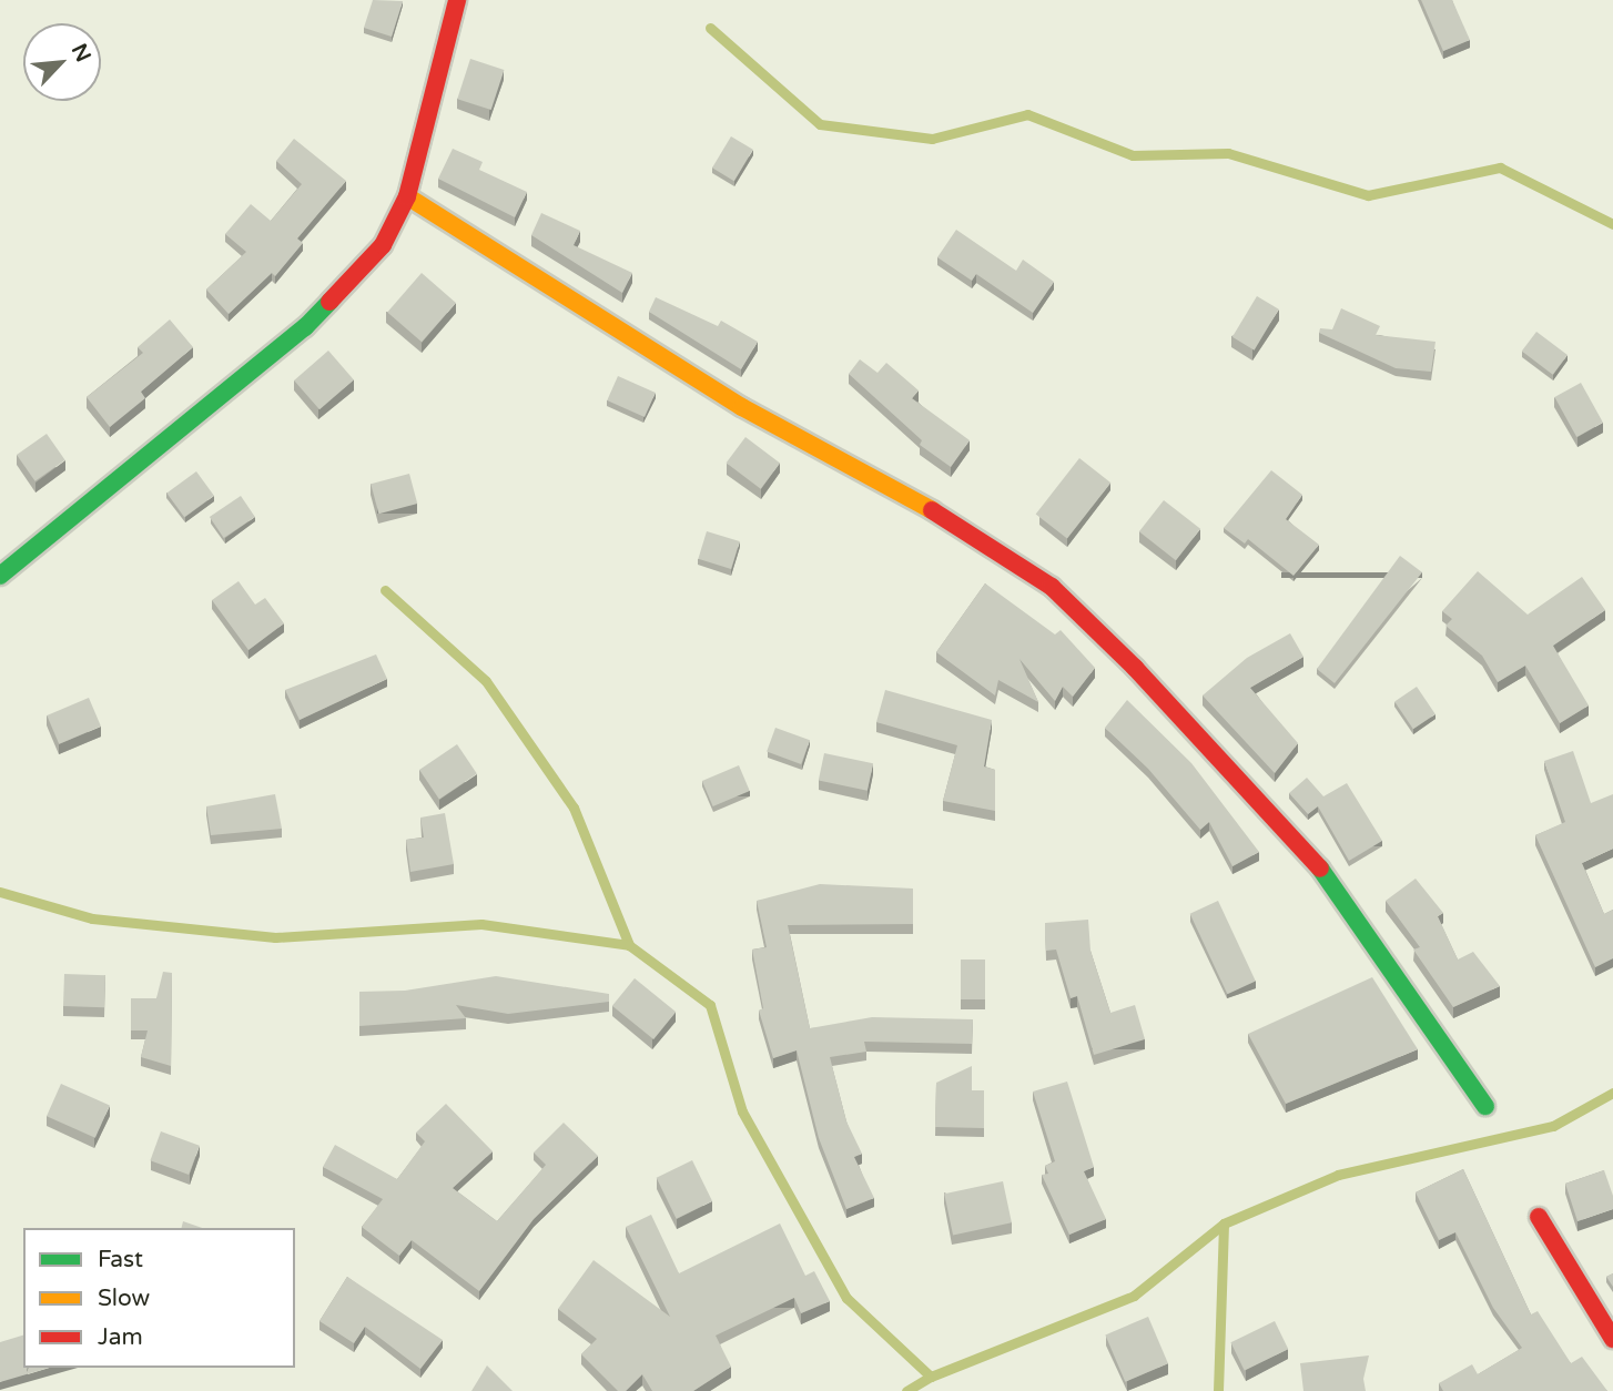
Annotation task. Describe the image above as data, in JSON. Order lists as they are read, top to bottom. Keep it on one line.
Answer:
{"legend":["Fast","Slow","Jam"],"north":"top right"}
